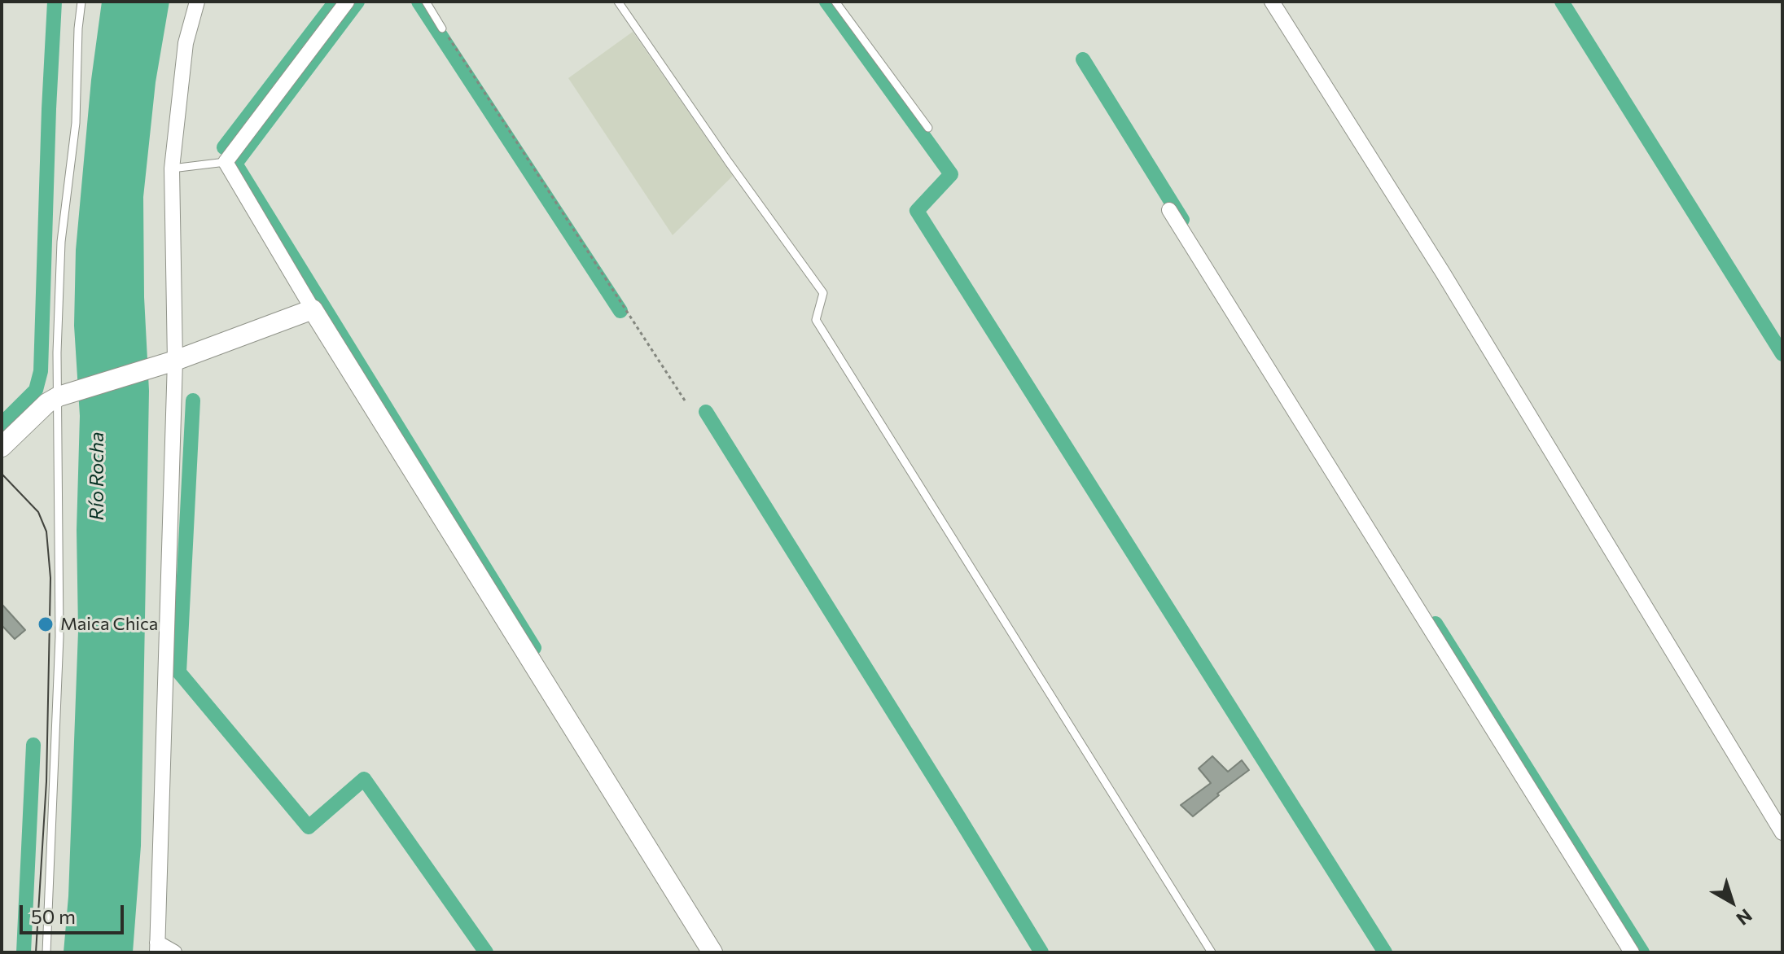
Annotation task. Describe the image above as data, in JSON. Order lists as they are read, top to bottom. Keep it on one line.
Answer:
{"water":["Río Rocha"],"places":["Maica Chica"],"scale_bar":"50 m","north":"bottom right"}
